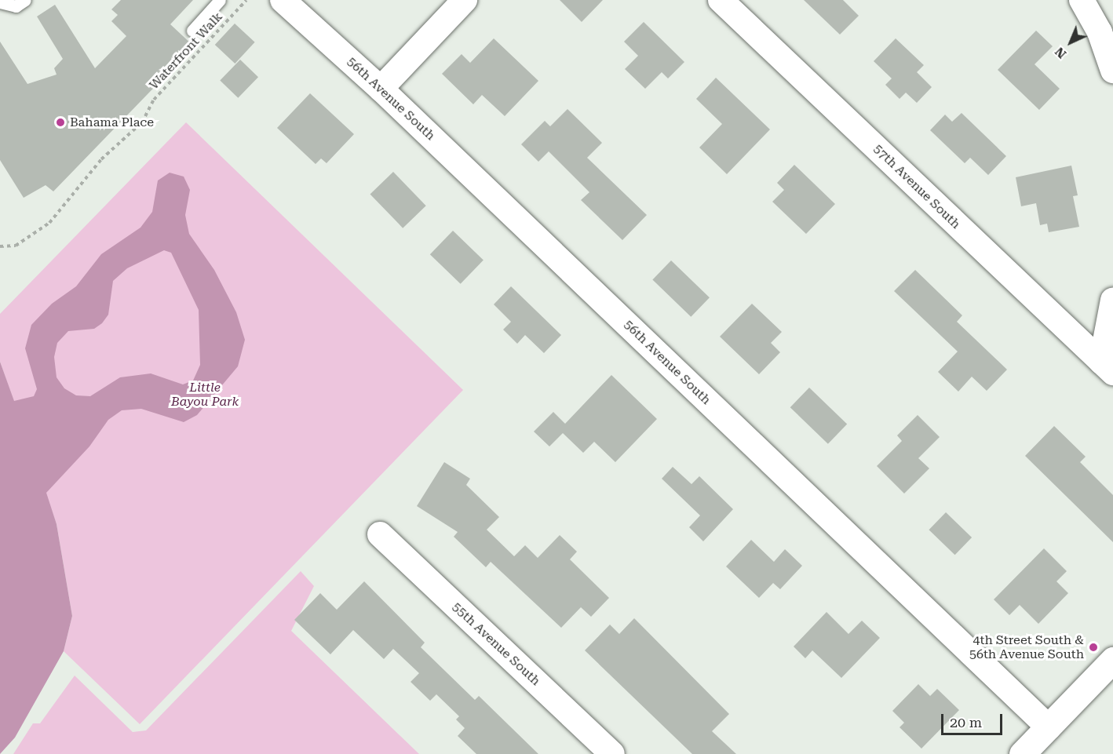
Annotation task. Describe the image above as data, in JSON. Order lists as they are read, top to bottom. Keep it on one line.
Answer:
{"streets":{"street":["56th Avenue South","57th Avenue South","55th Avenue South"],"path":["Waterfront Walk"]},"parks":["Little Bayou Park"],"places":["Bahama Place","4th Street South & 56th Avenue South"],"scale_bar":"20 m","north":"bottom left"}
